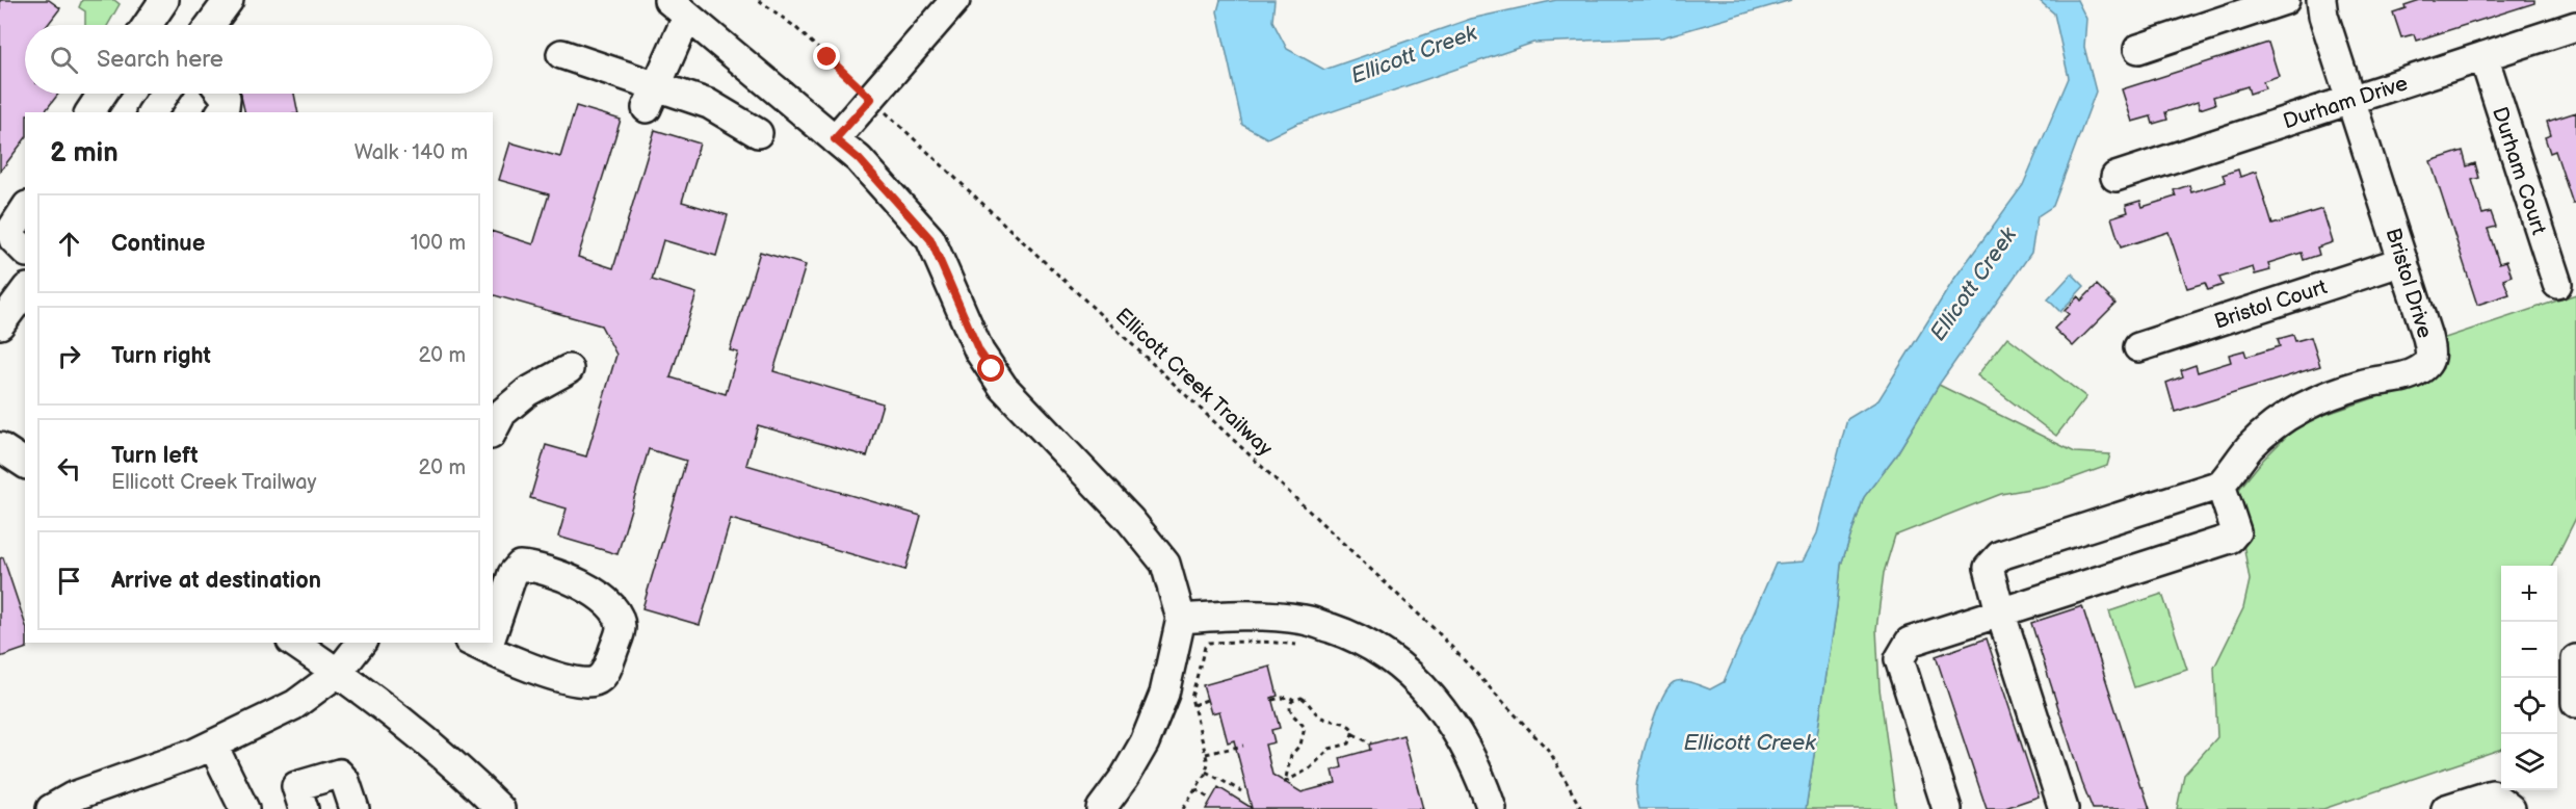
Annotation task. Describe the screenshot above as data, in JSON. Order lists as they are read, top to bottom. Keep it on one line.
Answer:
{"streets":{"street":["Durham Drive","Durham Court","Bristol Drive","Bristol Court"],"path":["Ellicott Creek Trailway"]},"crossings":[["Durham Drive","Durham Court"],["Durham Drive","Bristol Drive"],["Bristol Drive","Bristol Court"]],"water":["Ellicott Creek"],"page":{"search":"Search here","heading":["2 min","Walk · 140 m"],"list":[["Continue","100 m"],["Turn right","20 m"],["Turn left","Ellicott Creek Trailway","20 m"],"Arrive at destination"],"map_buttons":["+","−"]}}
